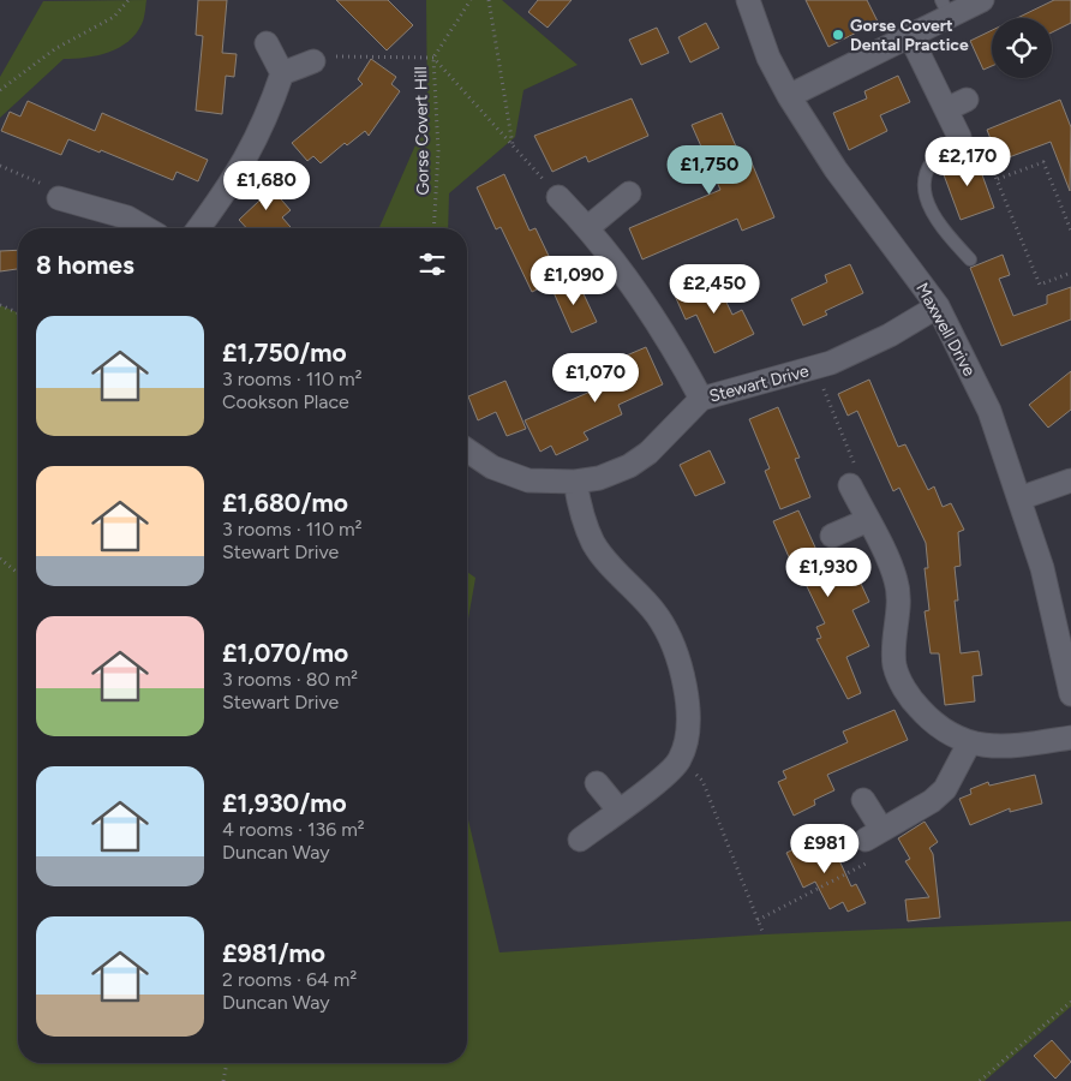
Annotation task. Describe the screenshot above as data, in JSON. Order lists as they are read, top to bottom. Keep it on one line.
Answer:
{"streets":{"street":["Maxwell Drive","Stewart Drive"],"path":["Gorse Covert Hill"]},"crossings":[["Maxwell Drive","Stewart Drive"]],"places":["Gorse Covert Dental Practice"],"page":{"price":["£2,170","£1,750","£1,680","£1,090","£2,450","£1,070","£1,930","£981"],"heading":"8 homes","list":[{"name":"£1,750/mo","note":"3 rooms · 110 m² · Cookson Place"},{"name":"£1,680/mo","note":"3 rooms · 110 m² · Stewart Drive"},{"name":"£1,070/mo","note":"3 rooms · 80 m² · Stewart Drive"},{"name":"£1,930/mo","note":"4 rooms · 136 m² · Duncan Way"},{"name":"£981/mo","note":"2 rooms · 64 m² · Duncan Way"}]}}
